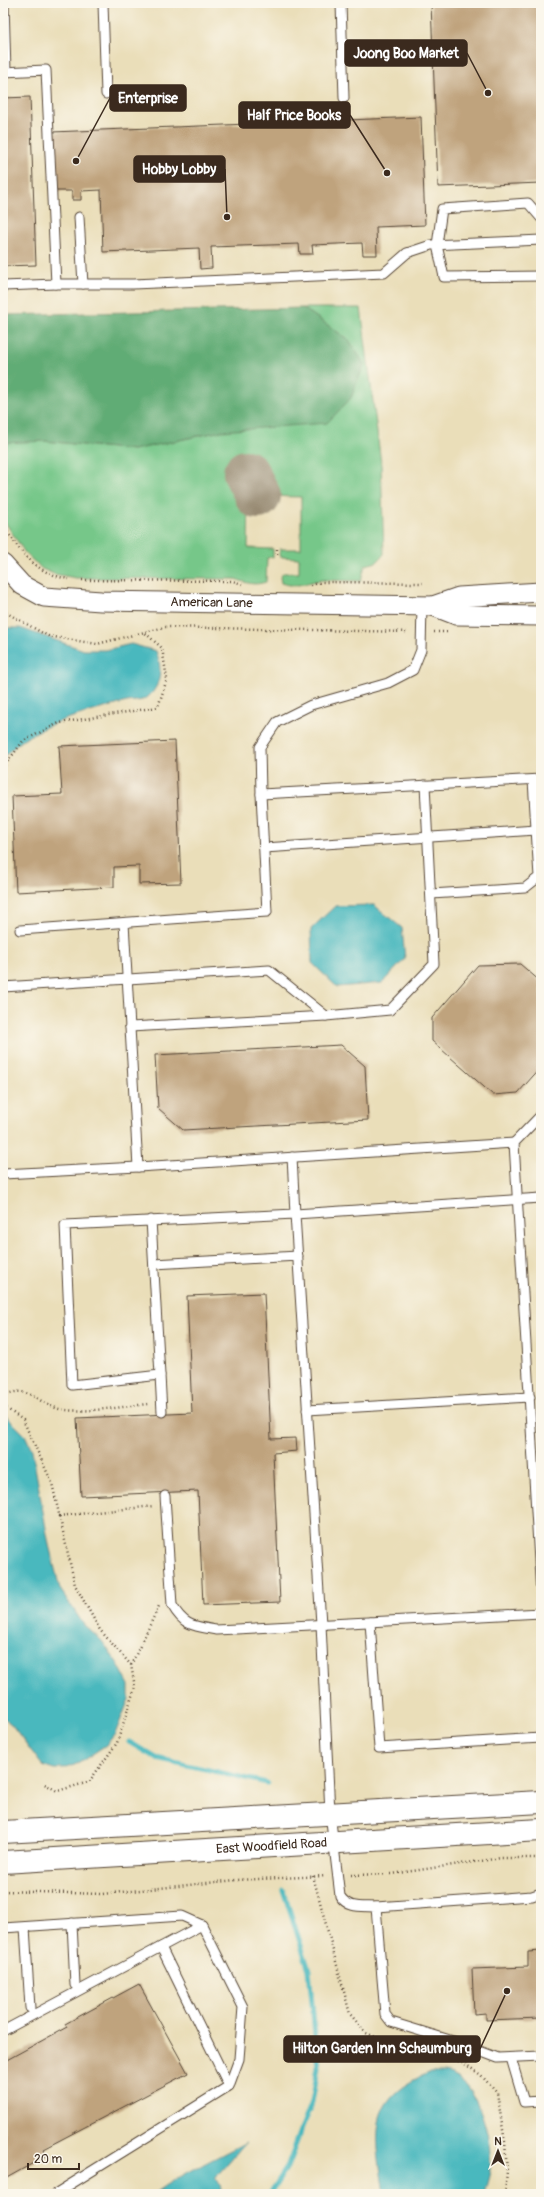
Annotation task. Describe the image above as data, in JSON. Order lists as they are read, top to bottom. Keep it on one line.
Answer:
{"streets":{"street":["American Lane","East Woodfield Road"]},"places":["Joong Boo Market","Enterprise","Half Price Books","Hobby Lobby","Hilton Garden Inn Schaumburg"],"scale_bar":"20 m","north":"top"}
